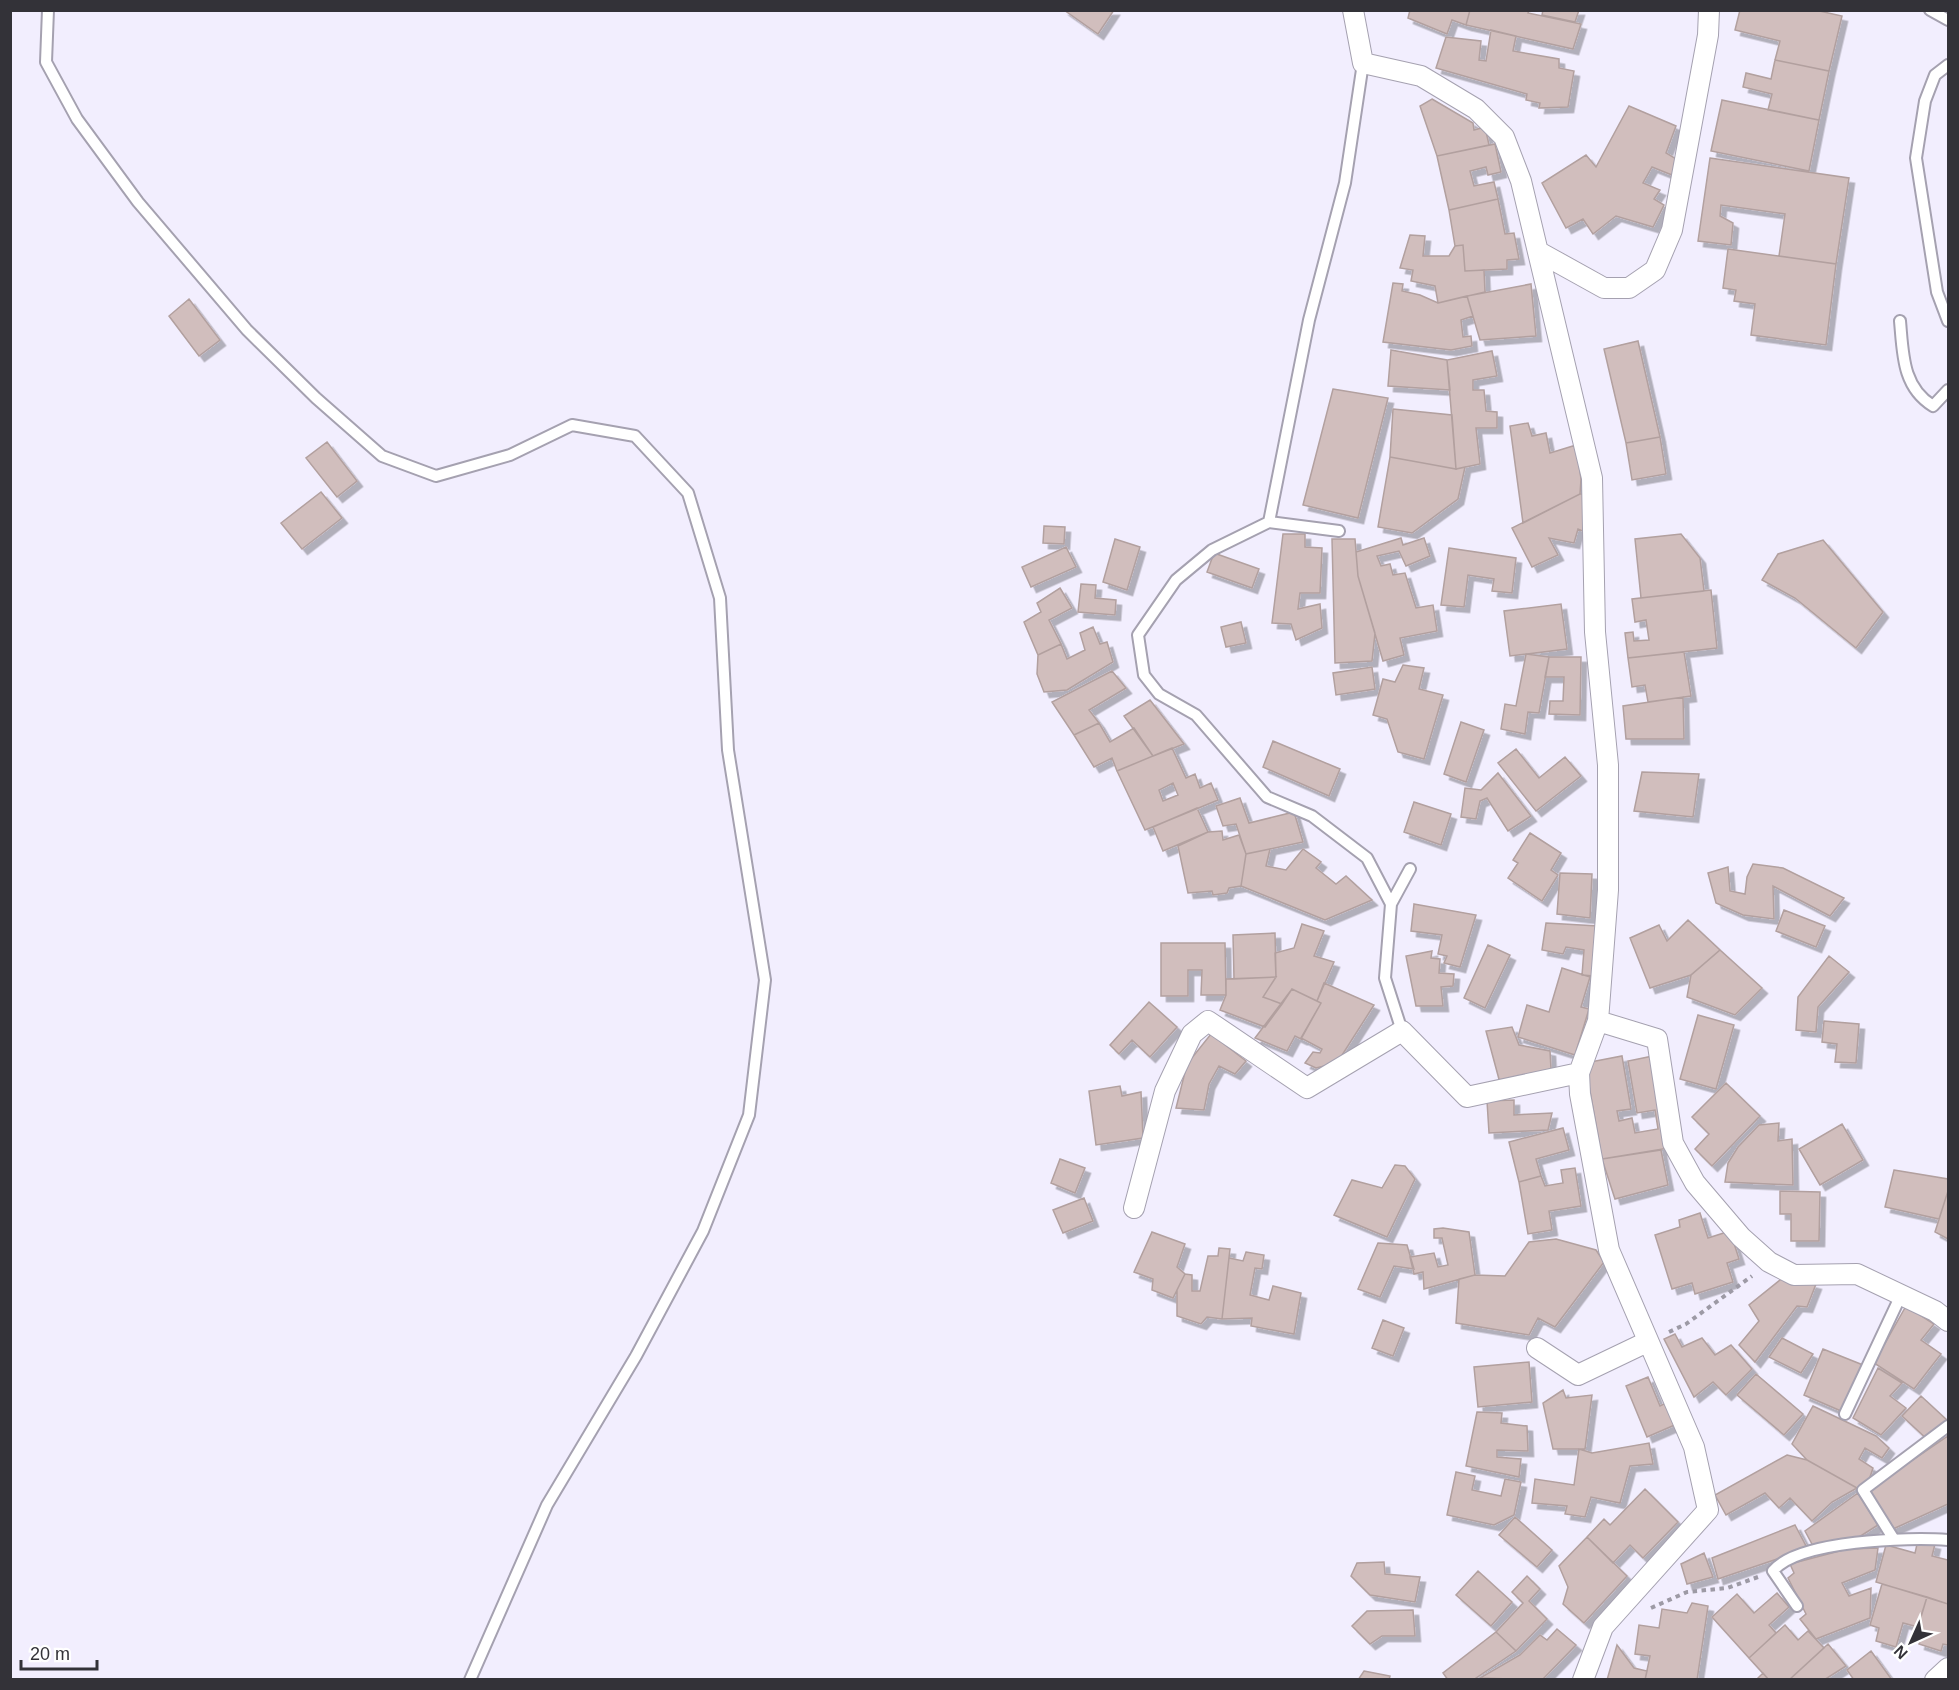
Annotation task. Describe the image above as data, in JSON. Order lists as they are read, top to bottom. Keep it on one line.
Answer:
{"scale_bar":"20 m","north":"bottom left"}
